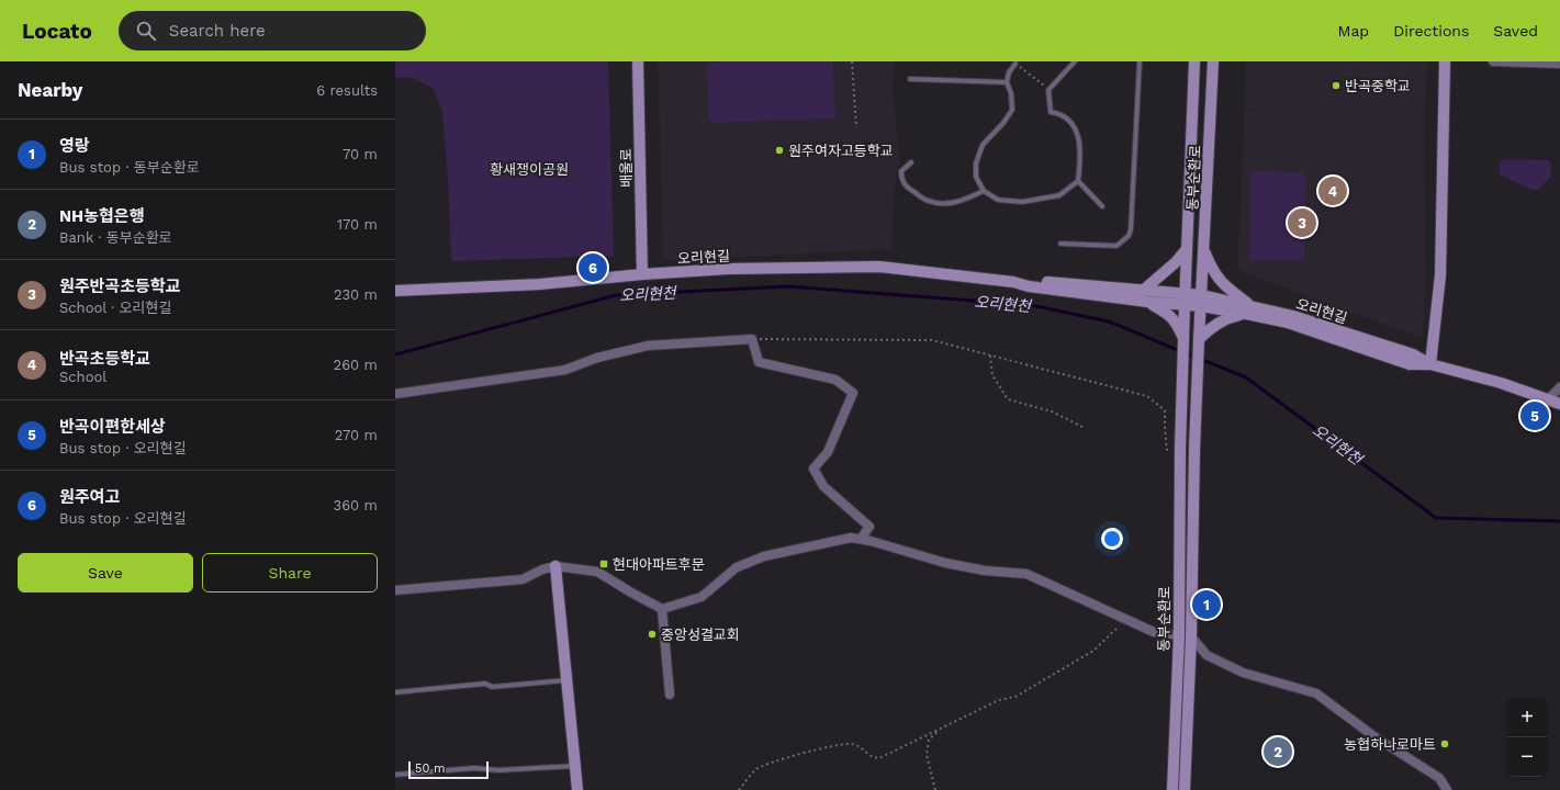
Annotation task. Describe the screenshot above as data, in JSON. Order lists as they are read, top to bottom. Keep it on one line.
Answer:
{"streets":{"street":["배울로","동부순환로","오리현길"]},"crossings":[["배울로","오리현길"],["동부순환로","오리현길"]],"water":["오리현천"],"parks":["황새쟁이공원"],"places":{"other":["반곡중학교","원주여자고등학교","중앙성결교회","농협하나로마트"],"transit":["현대아파트후문"]},"scale_bar":"50 m","page":{"header":"Locato","search":"Search here","nav":["Map","Directions","Saved"],"heading":["Nearby","6 results"],"list":[{"mark":"1","name":"영랑","note":"Bus stop · 동부순환로","value":"70 m"},{"mark":"2","name":"NH농협은행","note":"Bank · 동부순환로","value":"170 m"},{"mark":"3","name":"원주반곡초등학교","note":"School · 오리현길","value":"230 m"},{"mark":"4","name":"반곡초등학교","note":"School","value":"260 m"},{"mark":"5","name":"반곡이편한세상","note":"Bus stop · 오리현길","value":"270 m"},{"mark":"6","name":"원주여고","note":"Bus stop · 오리현길","value":"360 m"}],"pins":["4","3","6","5","1","2"],"buttons":["Save","Share"],"map_buttons":["+","−"],"scale":"50 m"}}
